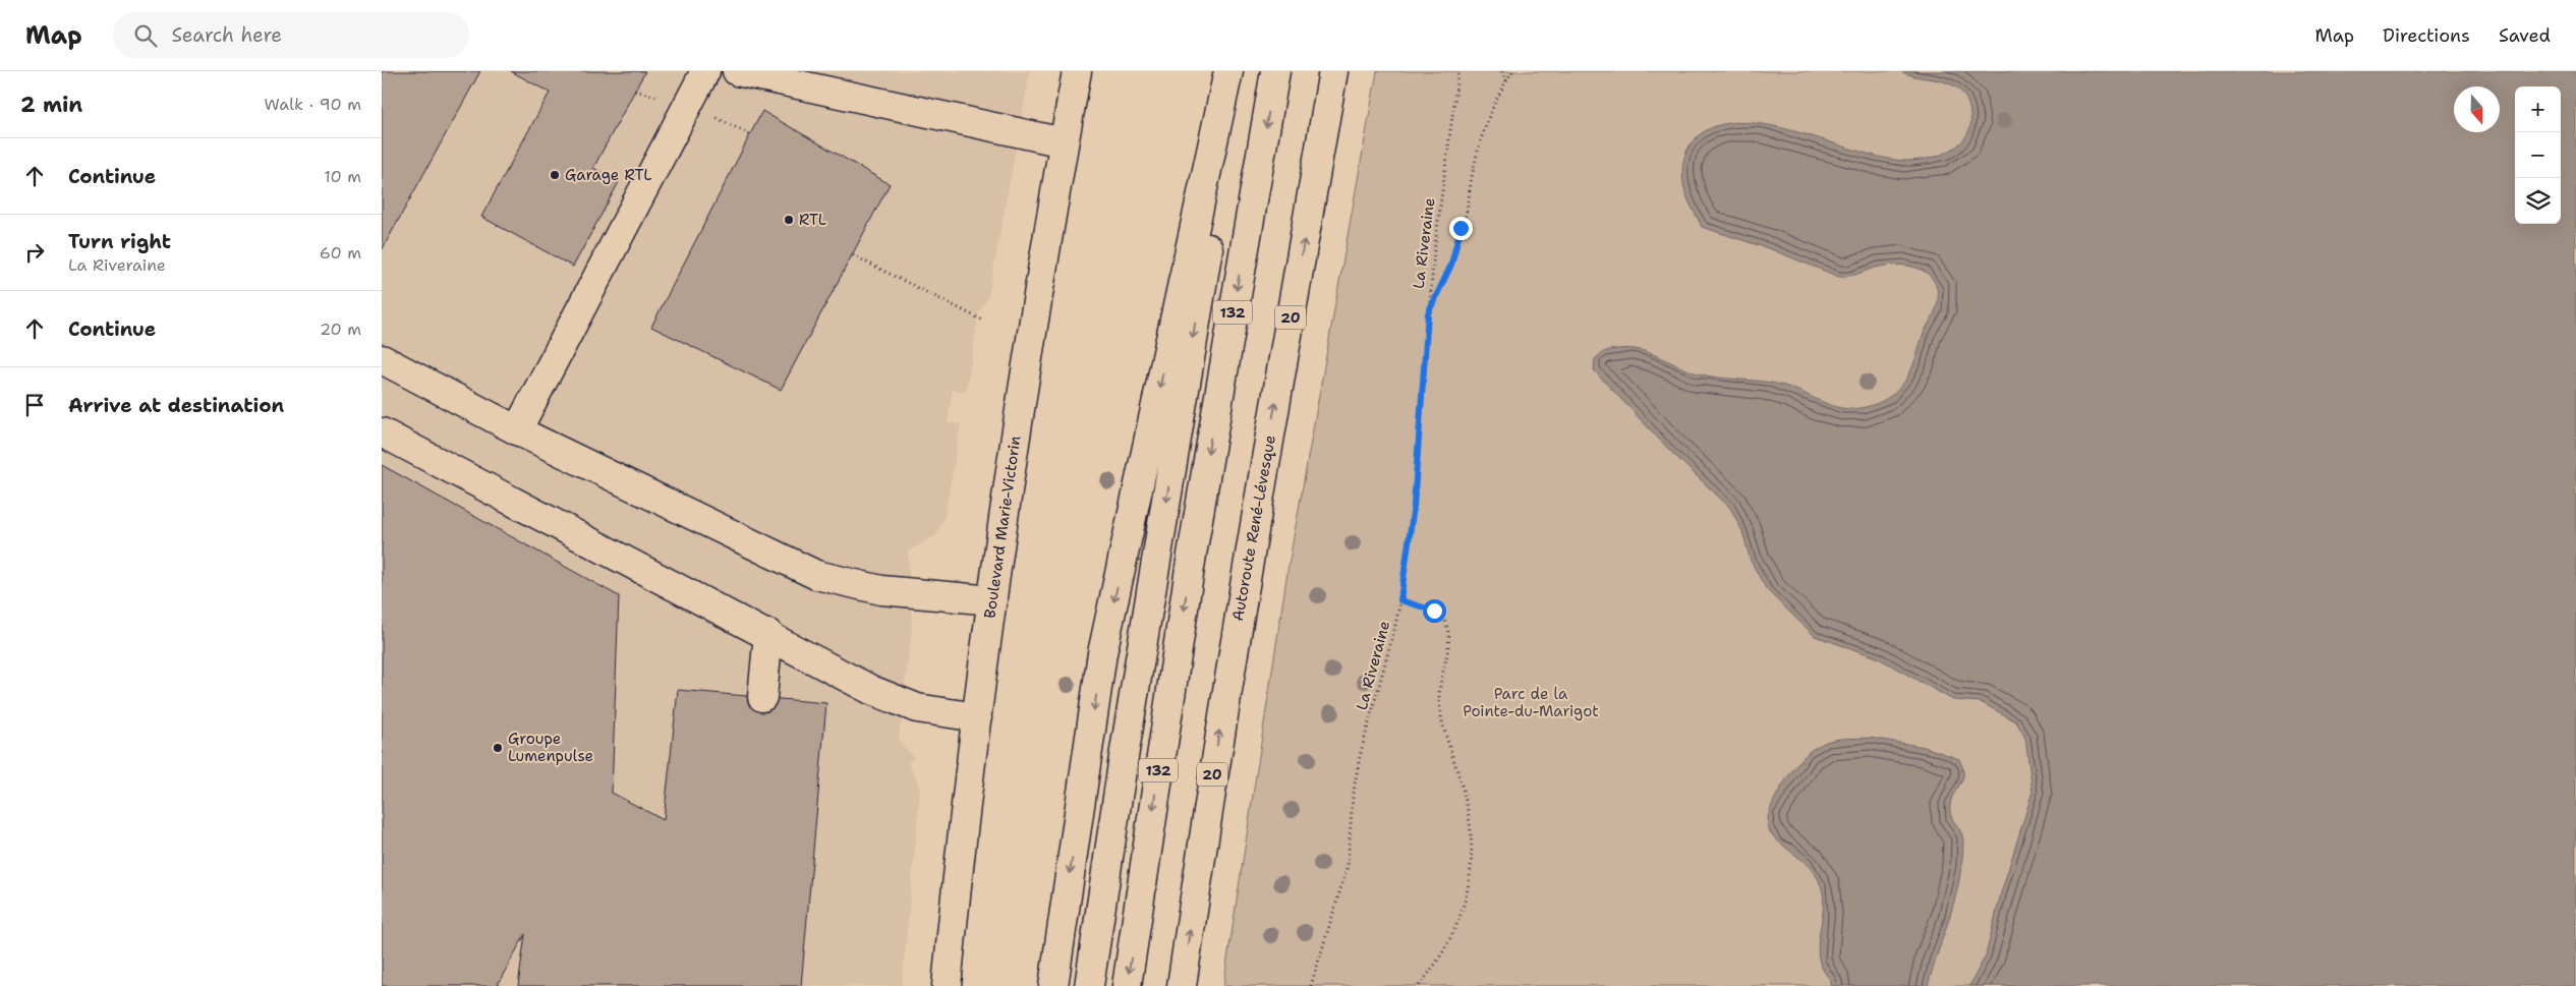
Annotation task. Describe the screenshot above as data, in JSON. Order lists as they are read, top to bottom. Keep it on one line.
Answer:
{"streets":{"main road":["132","20","Boulevard Marie-Victorin","Autoroute René-Lévesque"],"path":["La Riveraine"]},"parks":["Parc de la Pointe-du-Marigot"],"places":["Garage RTL","RTL","Groupe Lumenpulse"],"north":"bottom","page":{"header":"Map","search":"Search here","nav":["Map","Directions","Saved"],"heading":["2 min","Walk · 90 m"],"map_buttons":["+","−"],"list":[["Continue","10 m"],["Turn right","La Riveraine","60 m"],["Continue","20 m"],"Arrive at destination"]}}
